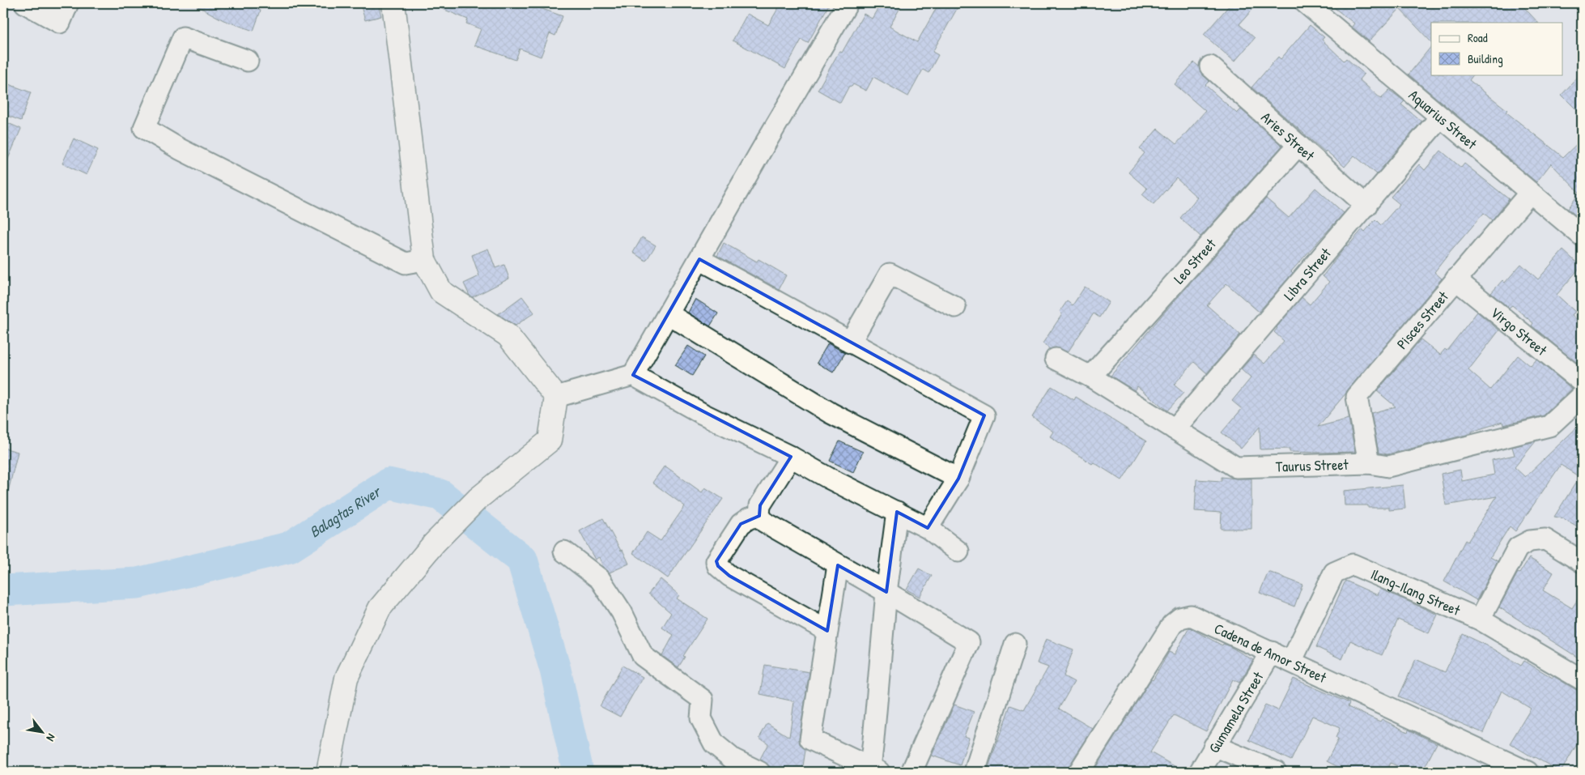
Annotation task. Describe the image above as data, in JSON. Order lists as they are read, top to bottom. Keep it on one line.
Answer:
{"streets":{"street":["Aquarius Street","Aries Street","Leo Street","Libra Street","Pisces Street","Virgo Street","Taurus Street","Ilang-Ilang Street","Cadena de Amor Street","Gumamela Street"]},"crossings":[["Aquarius Street","Libra Street"],["Aquarius Street","Pisces Street"],["Aries Street","Leo Street"],["Aries Street","Libra Street"],["Leo Street","Taurus Street"],["Libra Street","Taurus Street"],["Pisces Street","Virgo Street"],["Pisces Street","Taurus Street"],["Ilang-Ilang Street","Cadena de Amor Street"],["Cadena de Amor Street","Gumamela Street"]],"water":["Balagtas River"],"legend":["Road","Building"],"north":"bottom right"}
